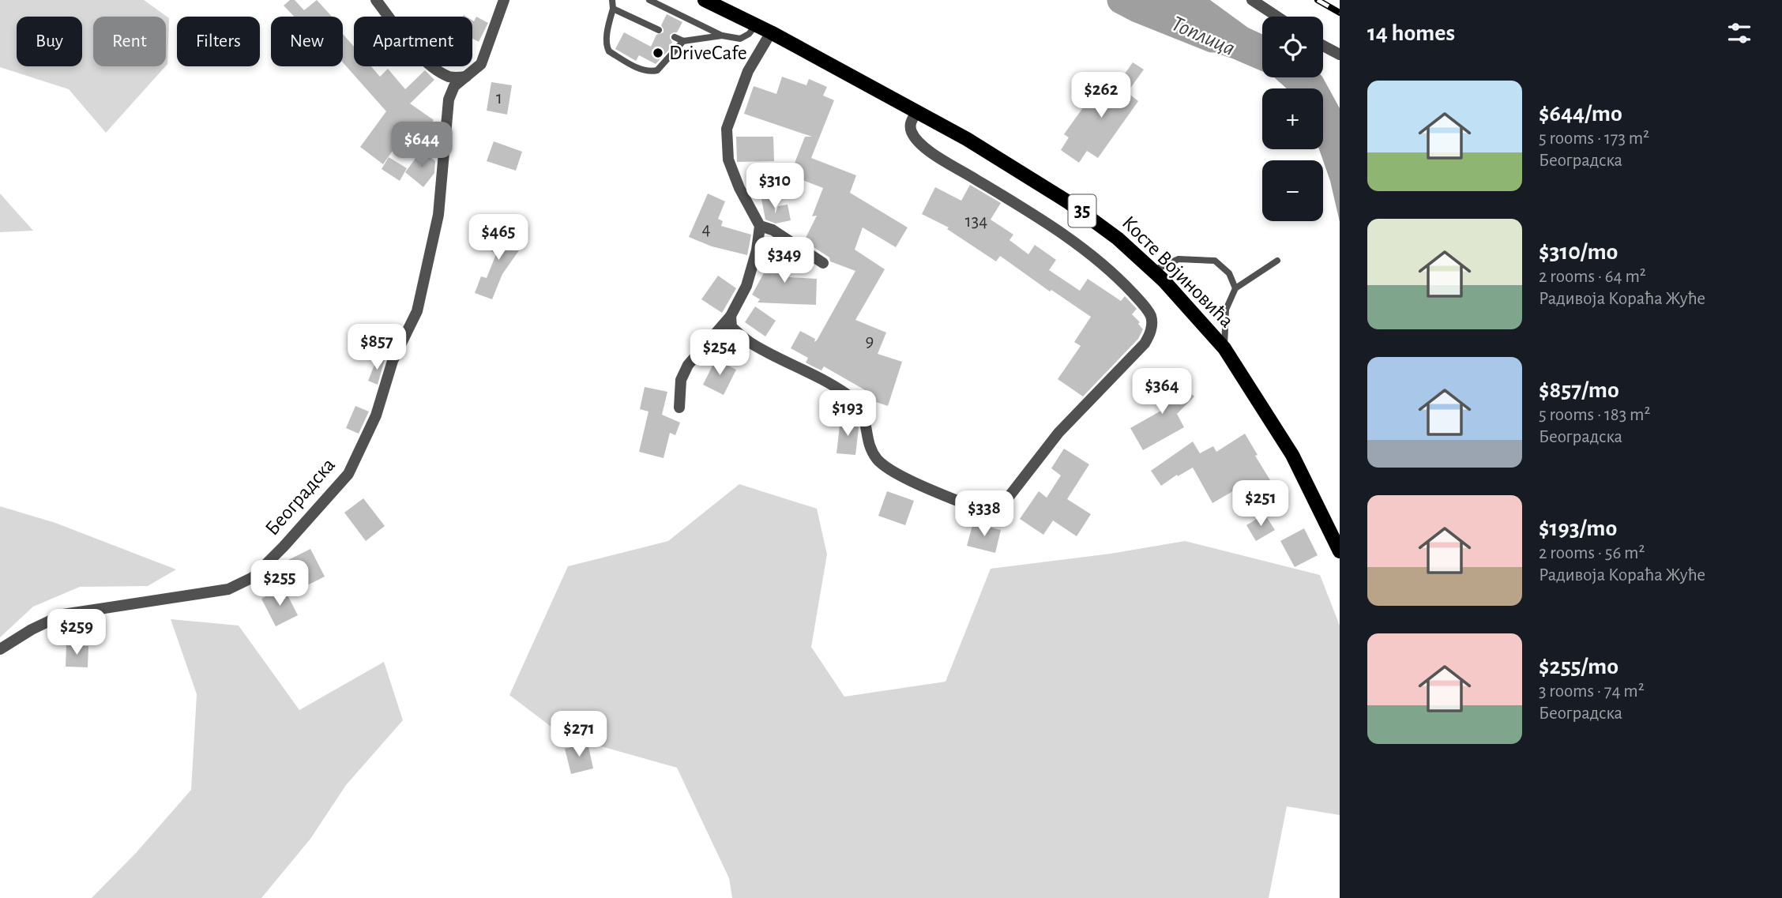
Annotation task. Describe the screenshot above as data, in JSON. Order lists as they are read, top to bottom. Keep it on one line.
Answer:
{"streets":{"main road":["35","Косте Војиновића"],"street":["Београдска"]},"water":["Топлица"],"places":["DriveCafe"],"house_numbers":["1","134","4","9"],"page":{"heading":"14 homes","map_buttons":["+","−"],"chip":["Buy","Rent","Filters","New","Apartment"],"list":[{"name":"$644/mo","note":"5 rooms · 173 m² · Београдска"},{"name":"$310/mo","note":"2 rooms · 64 m² · Радивоја Кораћа Жуће"},{"name":"$857/mo","note":"5 rooms · 183 m² · Београдска"},{"name":"$193/mo","note":"2 rooms · 56 m² · Радивоја Кораћа Жуће"},{"name":"$255/mo","note":"3 rooms · 74 m² · Београдска"}],"price":["$262","$644","$310","$465","$349","$857","$254","$364","$193","$251","$338","$255","$259","$271"]}}
